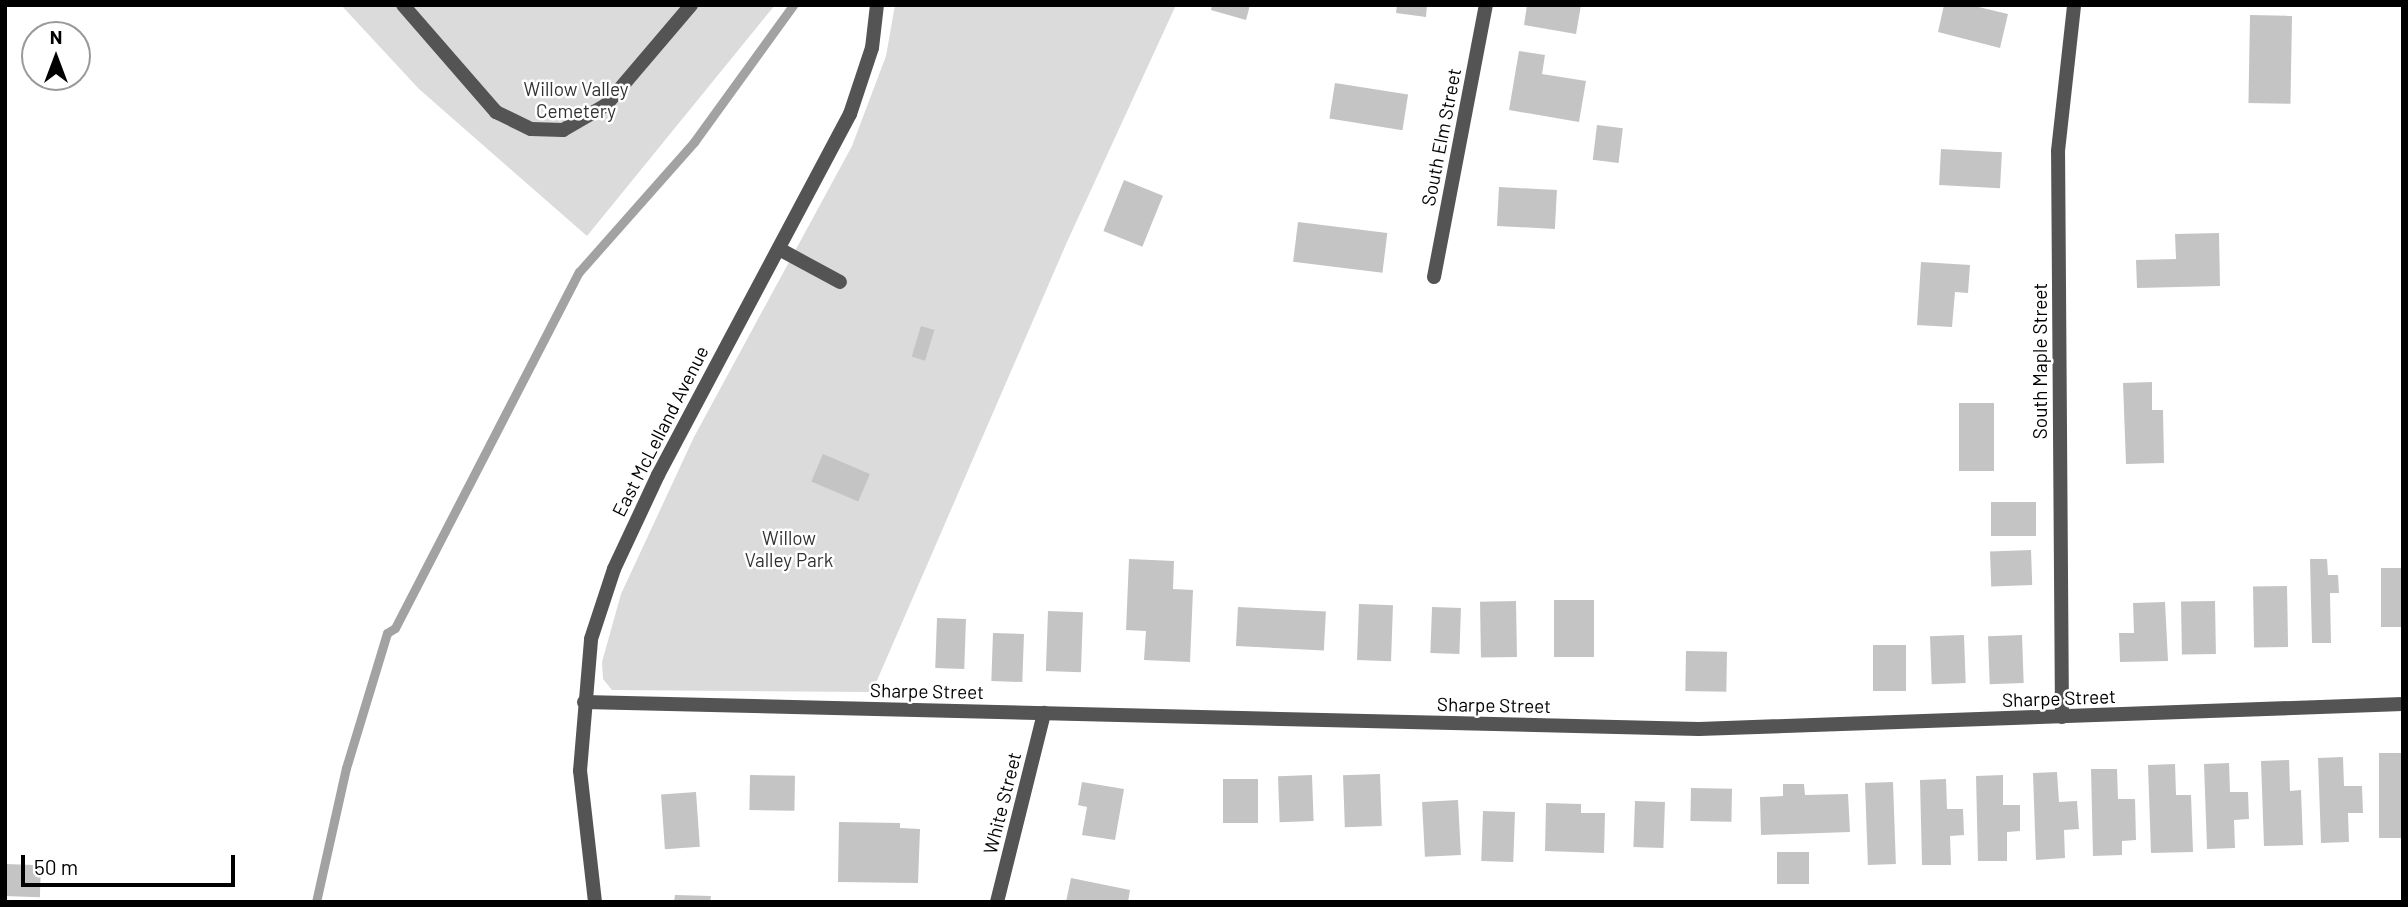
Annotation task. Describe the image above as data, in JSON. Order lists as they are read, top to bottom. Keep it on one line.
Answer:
{"streets":{"street":["South Elm Street","South Maple Street","East McLelland Avenue","Sharpe Street","White Street"]},"crossings":[["South Maple Street","Sharpe Street"],["East McLelland Avenue","Sharpe Street"],["Sharpe Street","White Street"]],"parks":["Willow Valley Cemetery","Willow Valley Park"],"scale_bar":"50 m","north":"top"}
